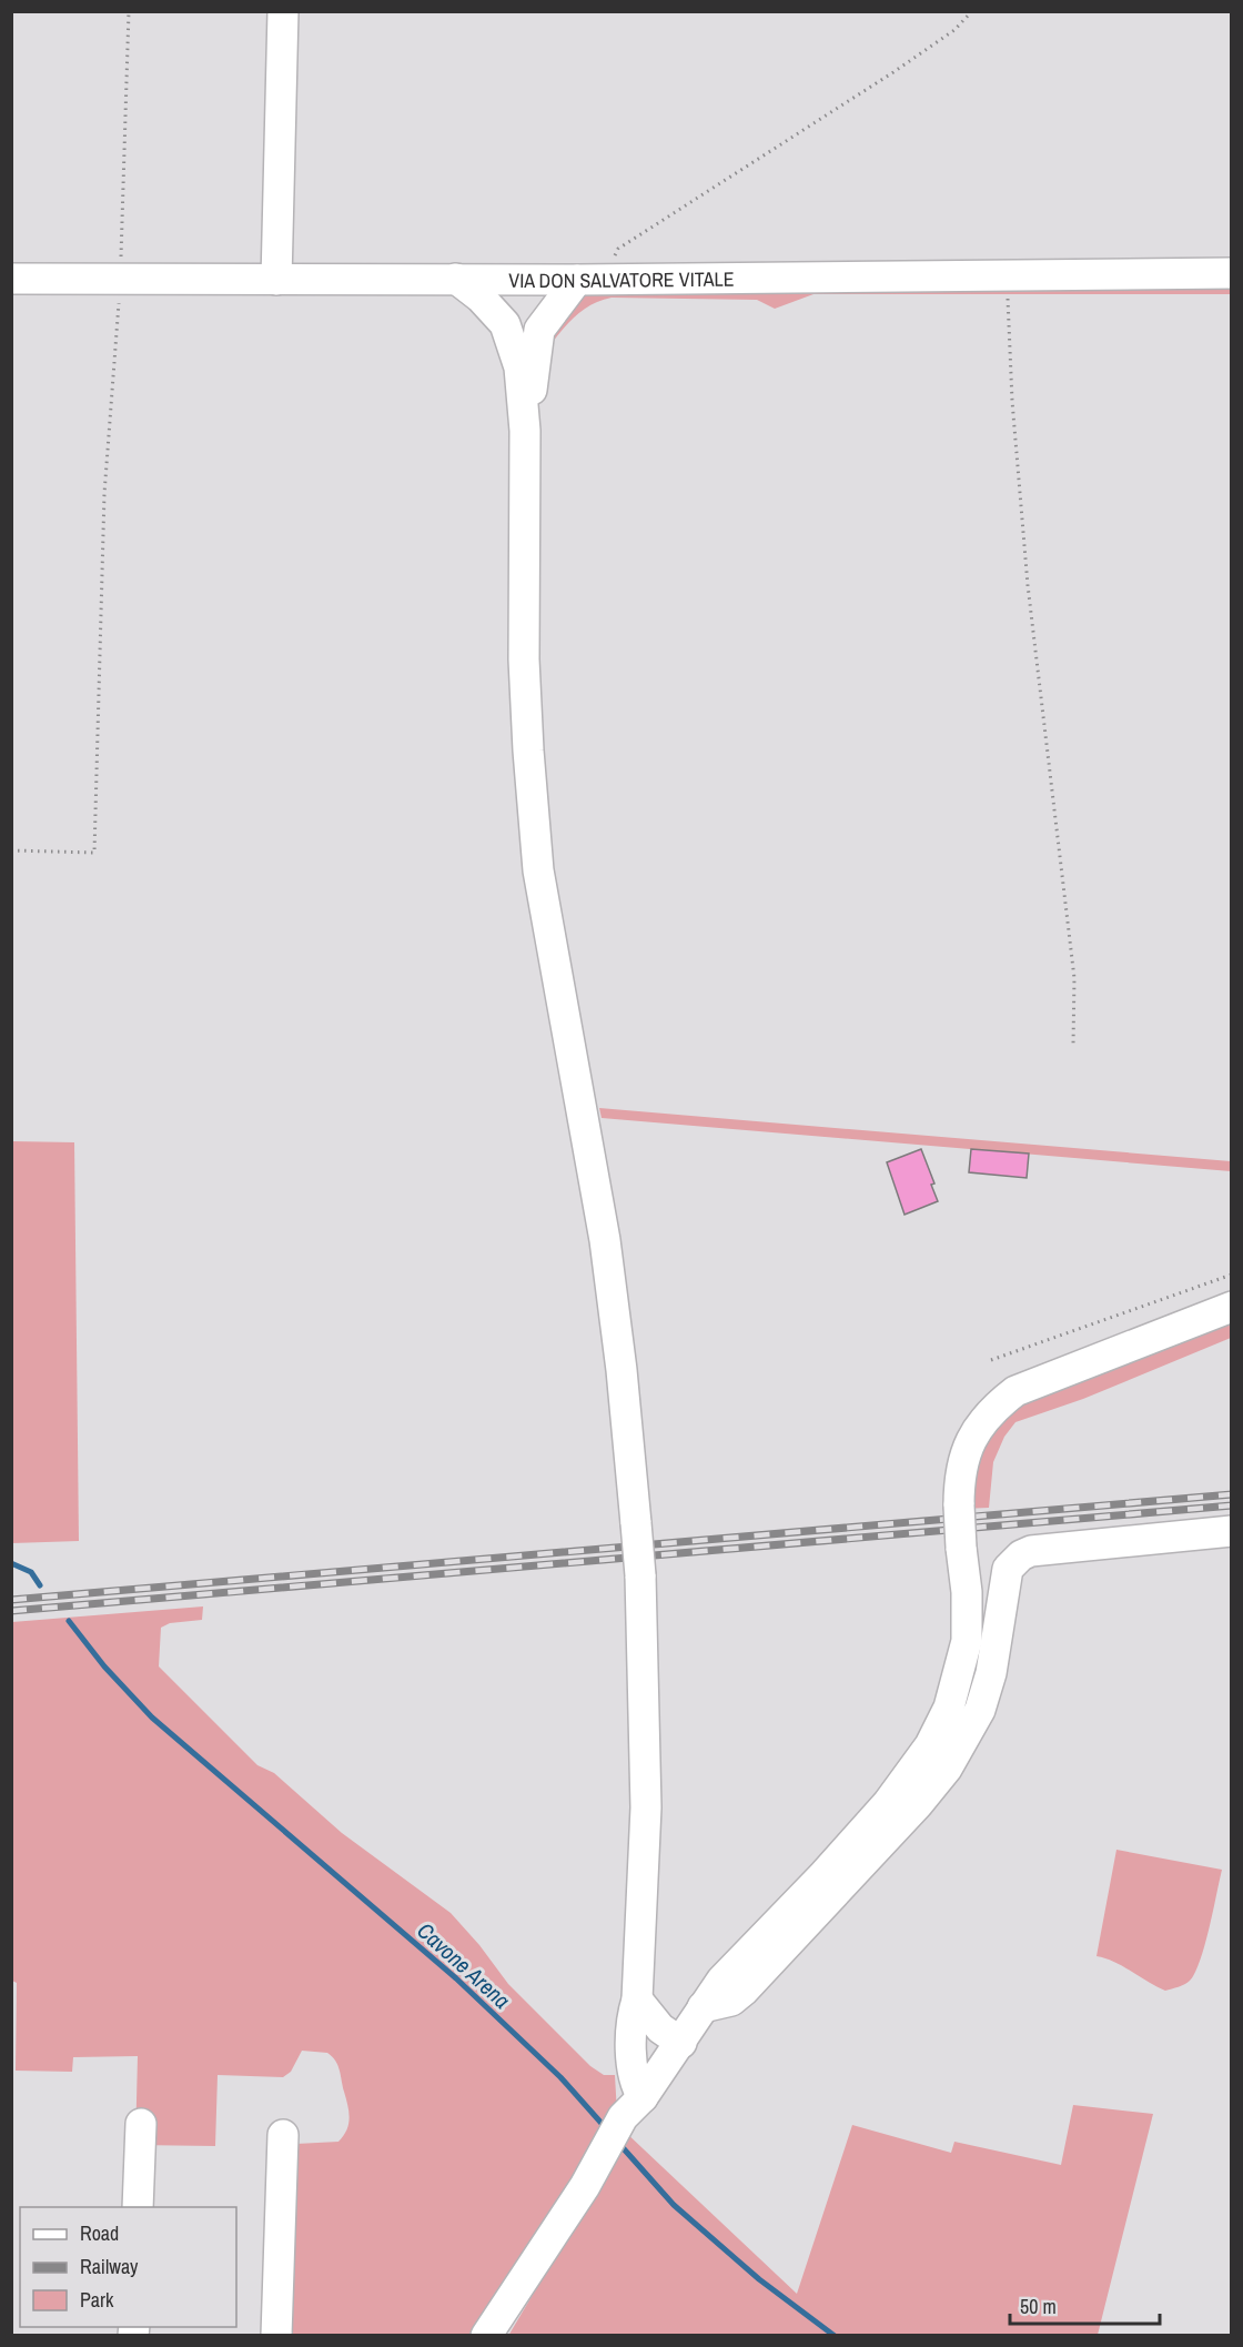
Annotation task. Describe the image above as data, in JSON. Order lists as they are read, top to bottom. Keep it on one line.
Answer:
{"streets":{"street":["VIA DON SALVATORE VITALE"]},"water":["Cavone Arena"],"legend":["Road","Railway","Park"],"scale_bar":"50 m"}
